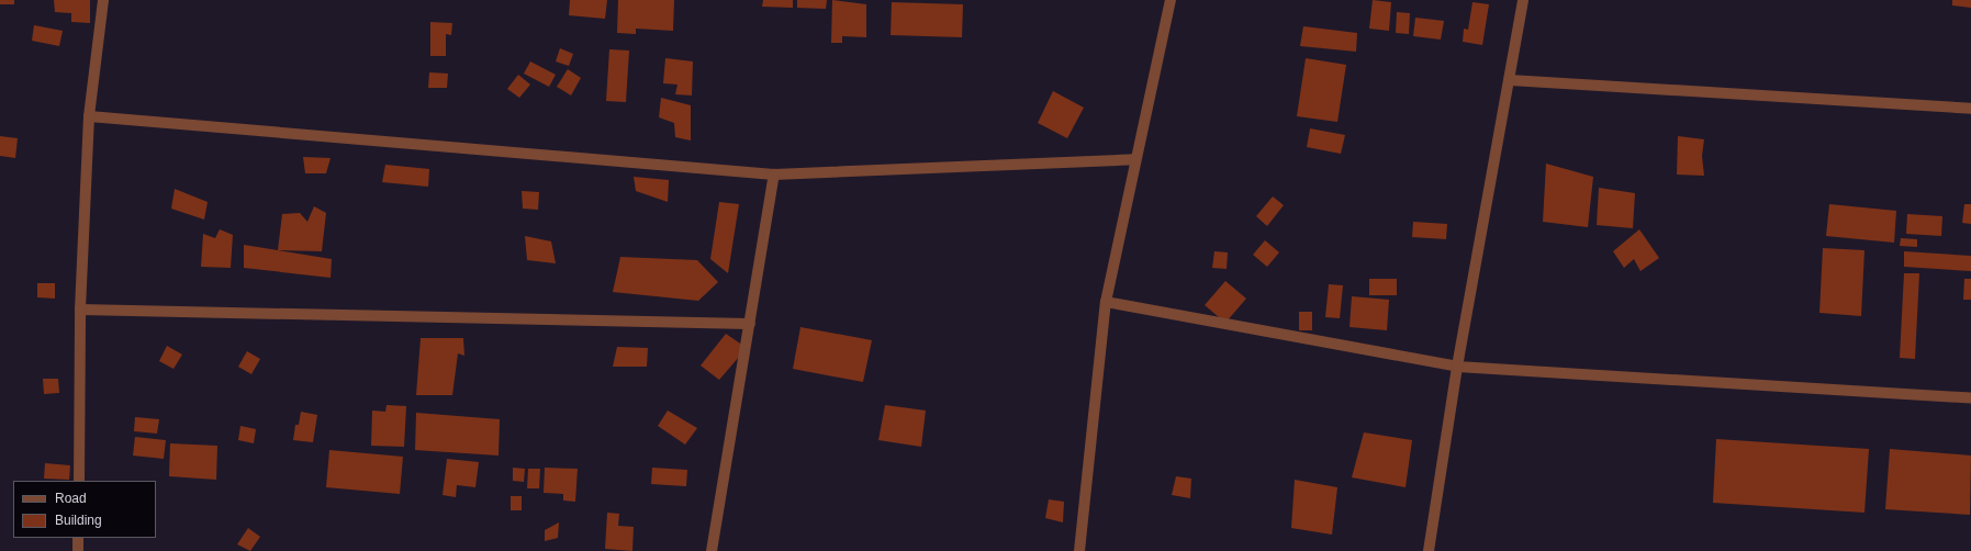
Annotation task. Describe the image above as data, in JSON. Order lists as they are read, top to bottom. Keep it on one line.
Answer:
{"legend":["Road","Building"]}
